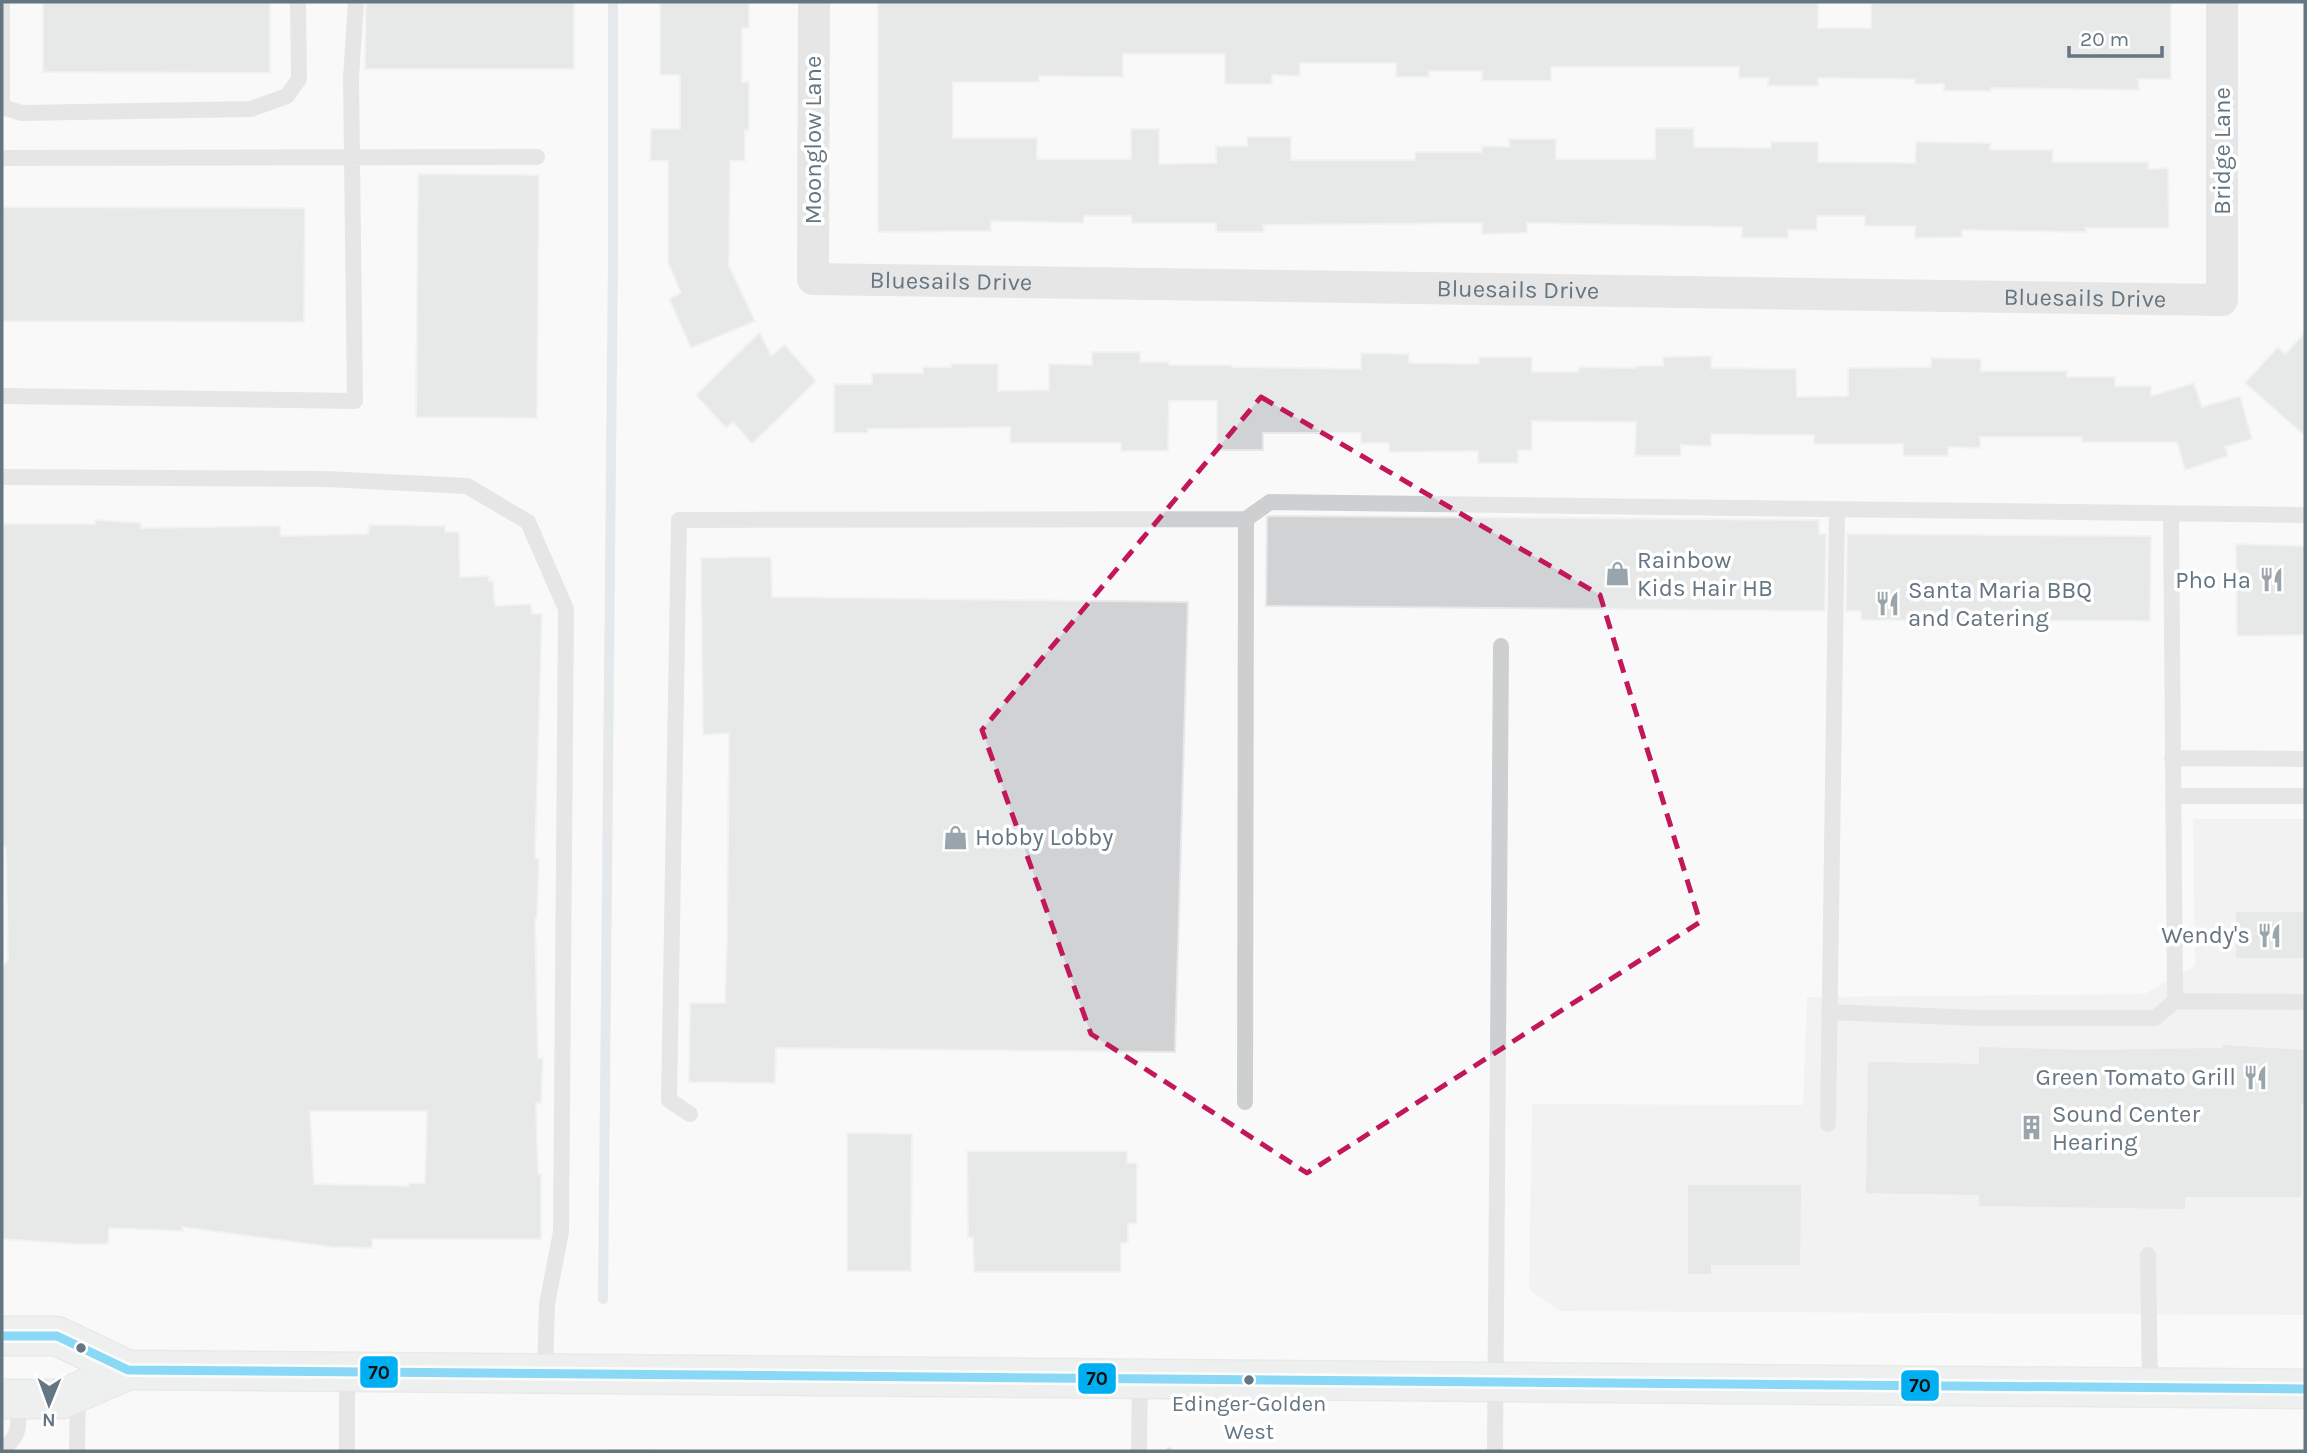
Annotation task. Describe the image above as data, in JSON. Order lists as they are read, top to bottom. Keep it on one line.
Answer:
{"streets":{"street":["Moonglow Lane","Bridge Lane","Bluesails Drive"]},"crossings":[["Moonglow Lane","Bluesails Drive"],["Bridge Lane","Bluesails Drive"]],"places":{"shop":["Rainbow Kids Hair HB","Hobby Lobby"],"restaurant":["Pho Ha","Santa Maria BBQ and Catering","Wendy's","Green Tomato Grill"],"building":["Sound Center Hearing"],"other":["Edinger-Golden West"]},"lines":["transit line 70"],"scale_bar":"20 m","north":"bottom"}
